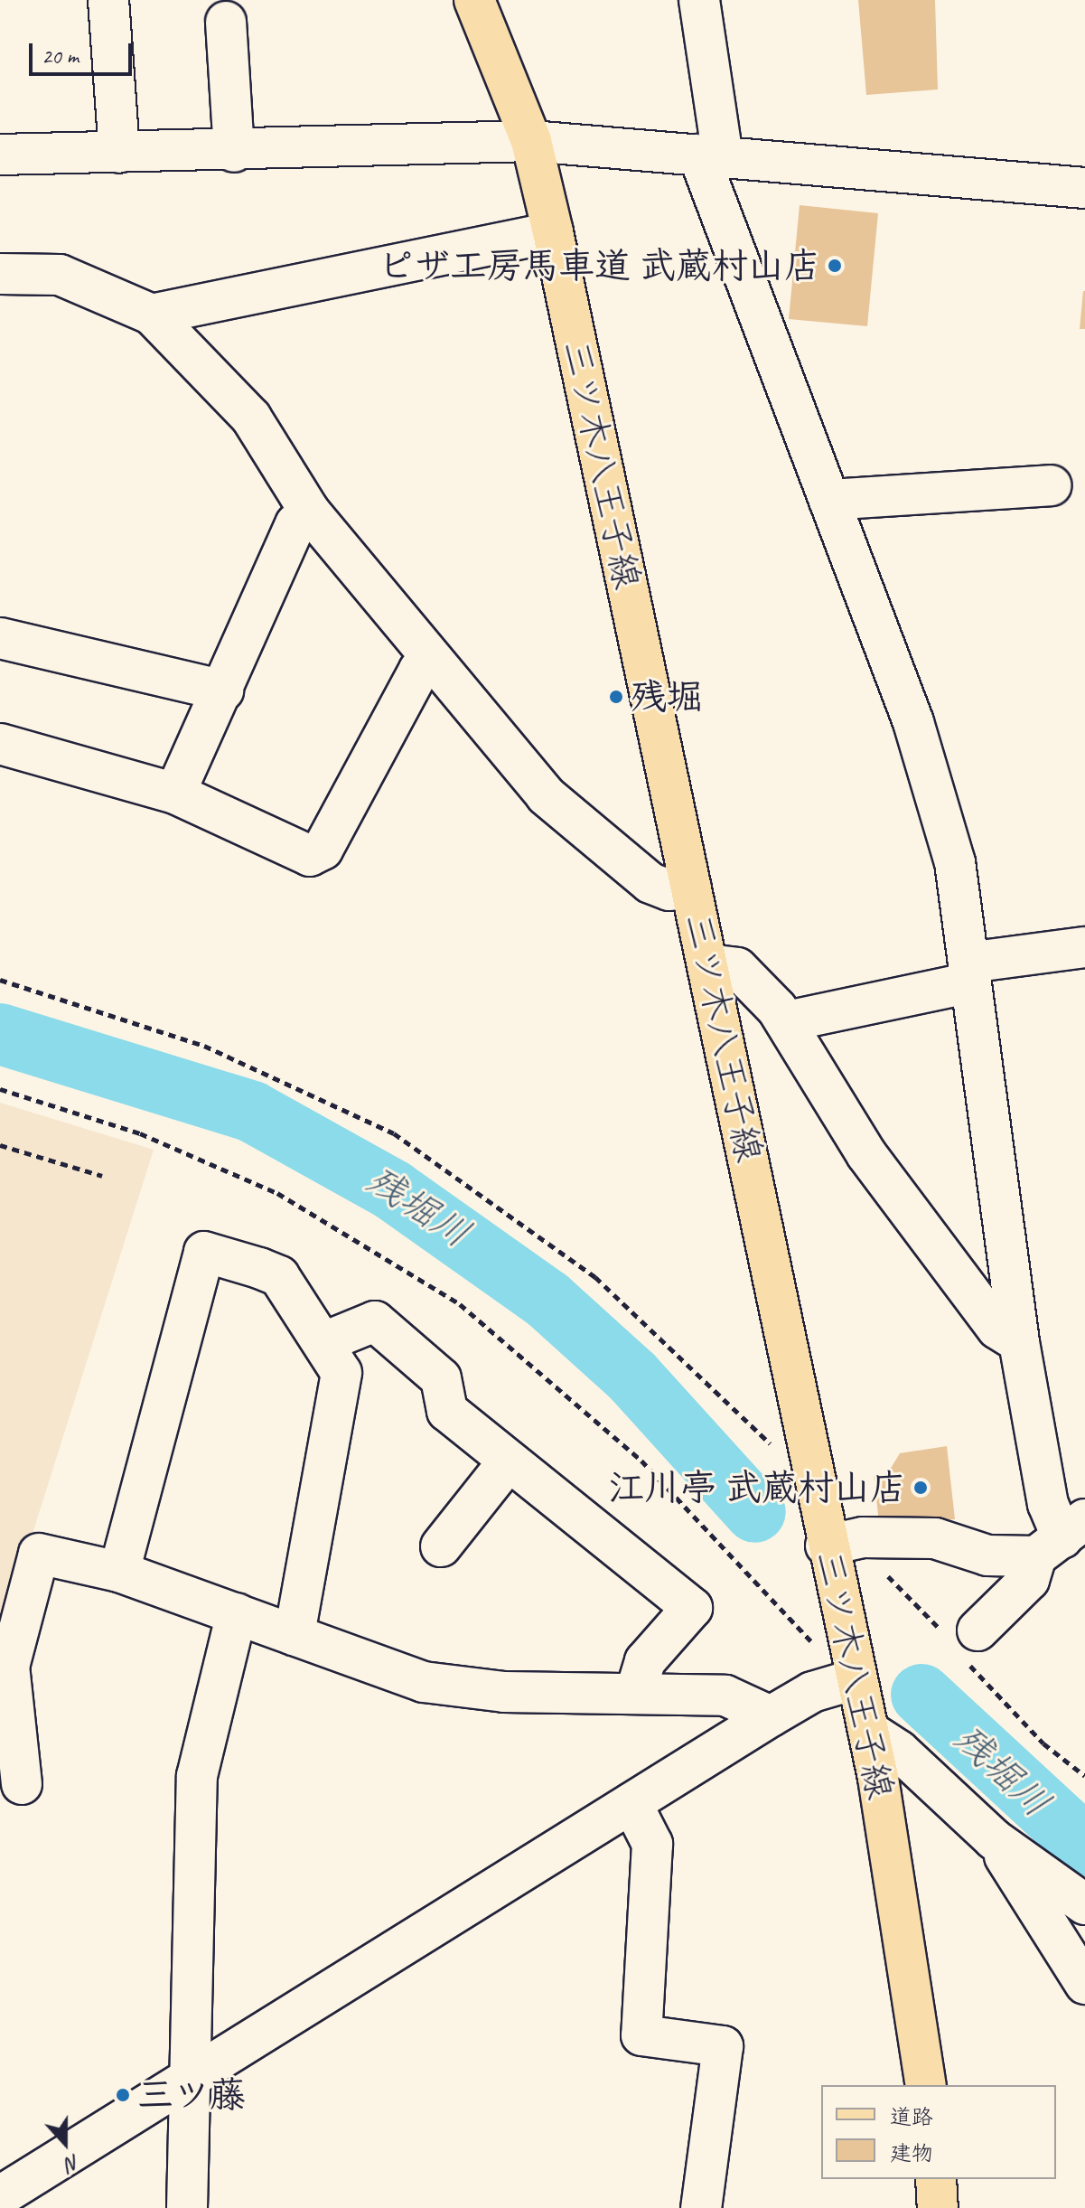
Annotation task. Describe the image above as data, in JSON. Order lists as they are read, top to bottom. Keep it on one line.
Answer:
{"streets":{"main road":["三ツ木八王子線"]},"water":["残堀川"],"places":["ピザ工房馬車道 武蔵村山店","残堀","江川亭 武蔵村山店","三ツ藤"],"legend":["道路","建物"],"scale_bar":"20 m","north":"bottom"}
